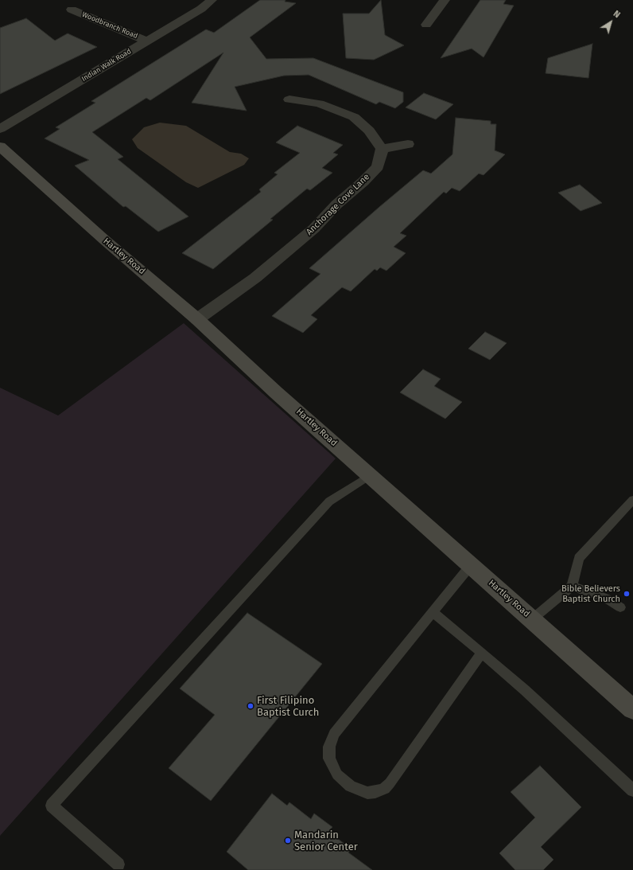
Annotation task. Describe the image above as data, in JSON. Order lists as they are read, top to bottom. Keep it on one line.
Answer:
{"streets":{"street":["Woodbranch Road","Indian Walk Road","Anchorage Cove Lane","Hartley Road"]},"crossings":[["Woodbranch Road","Indian Walk Road"],["Anchorage Cove Lane","Hartley Road"]],"places":["Bible Believers Baptist Church","First Filipino Baptist Curch","Mandarin Senior Center"],"north":"top right"}
